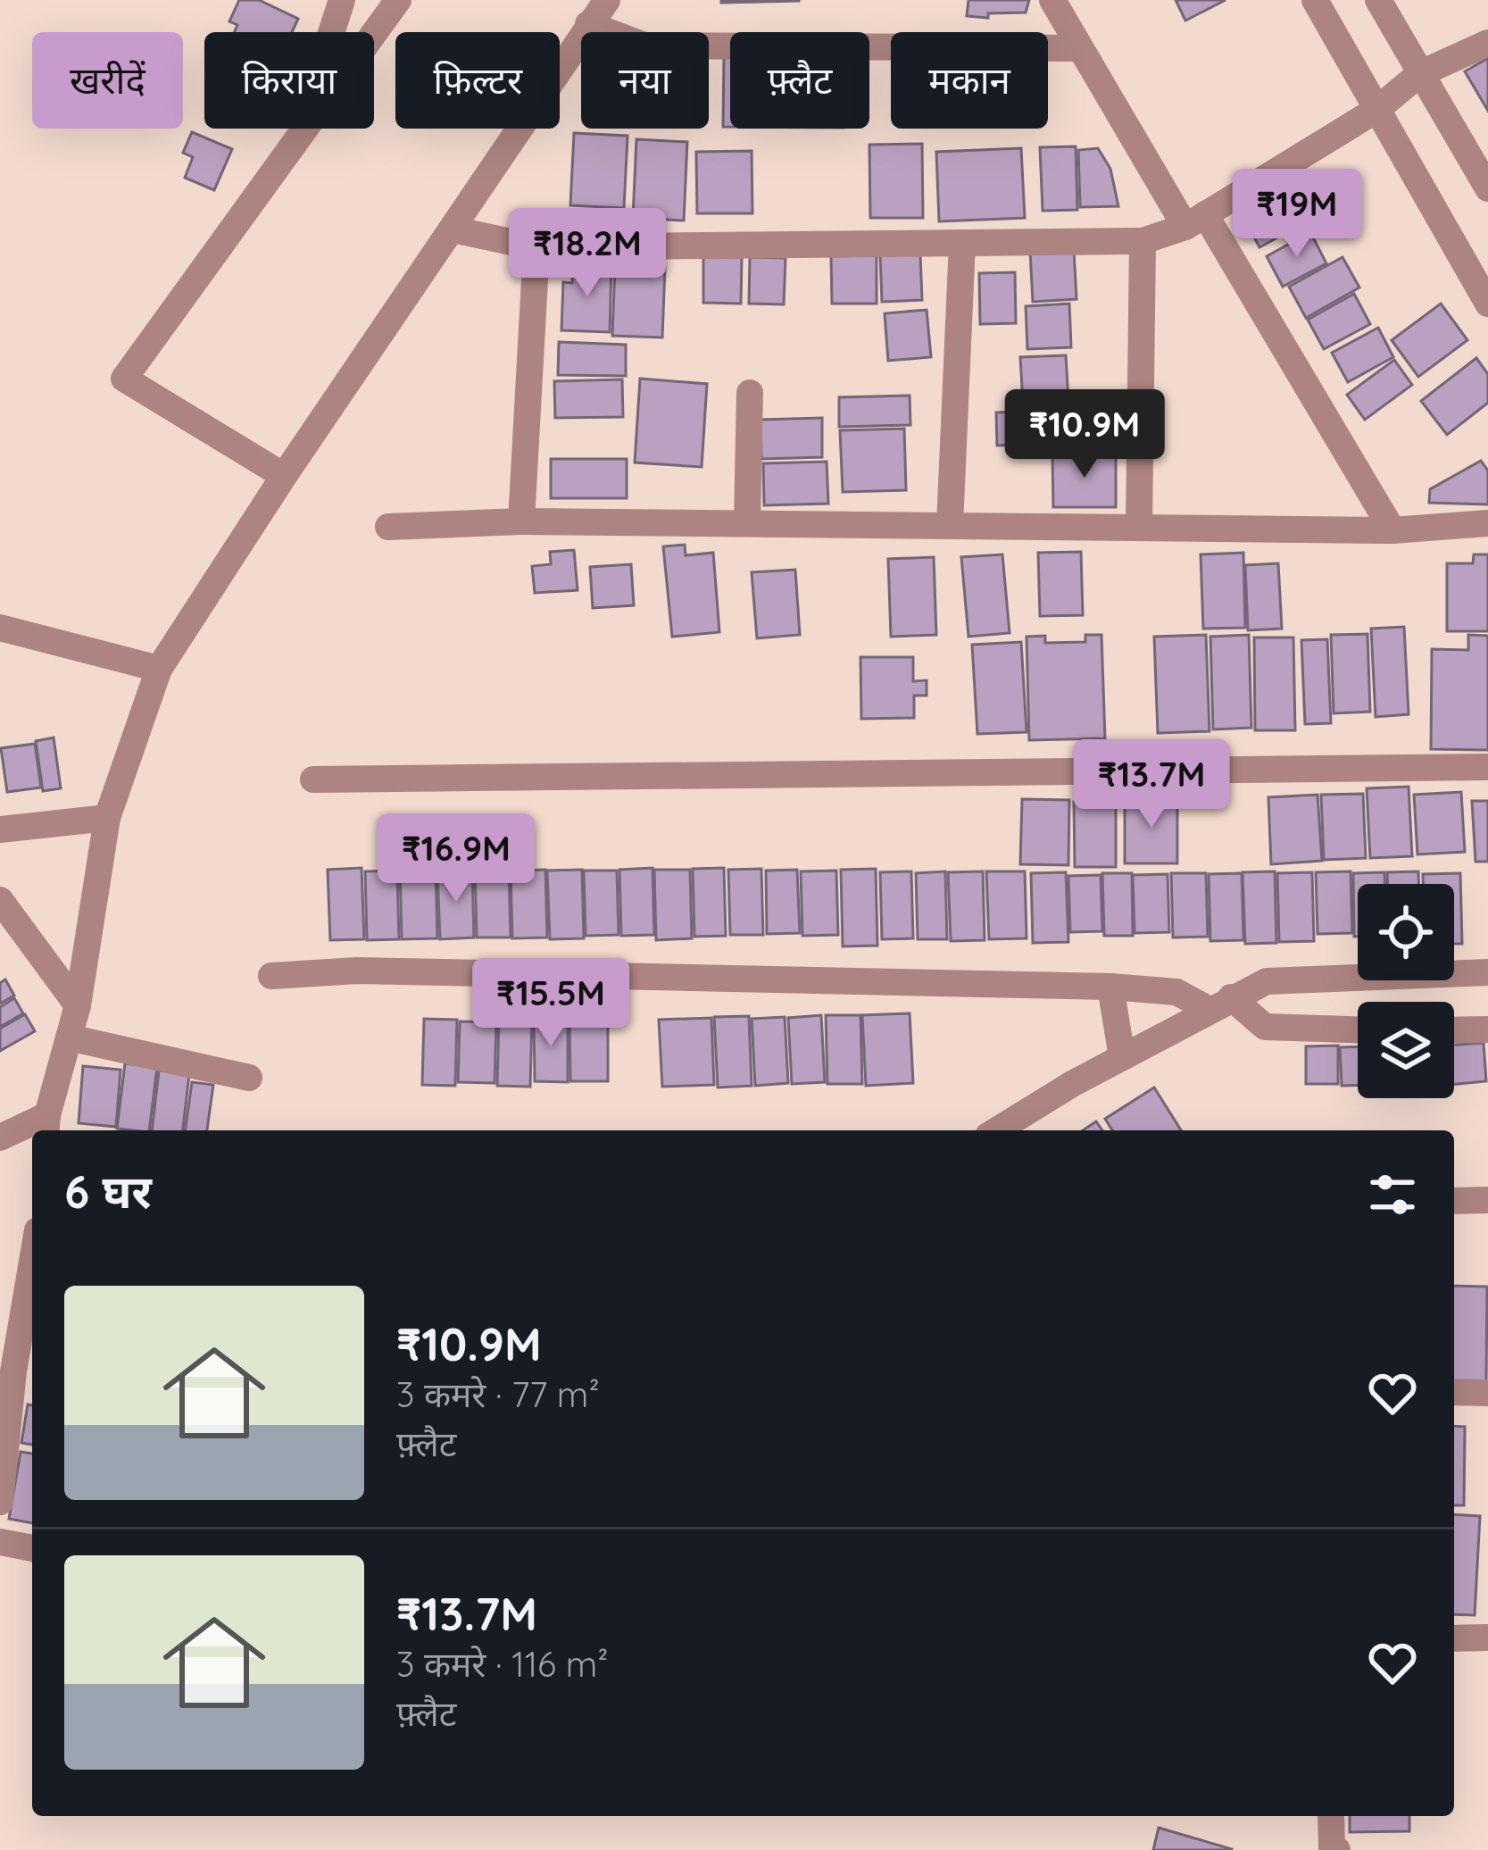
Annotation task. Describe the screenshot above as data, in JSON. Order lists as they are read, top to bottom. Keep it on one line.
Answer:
{"page":{"chip":["खरीदें","किराया","फ़िल्टर","नया","फ़्लैट","मकान"],"price":["₹19M","₹18.2M","₹10.9M","₹13.7M","₹16.9M","₹15.5M"],"heading":"6 घर","list":[{"name":"₹10.9M","note":"3 कमरे · 77 m² · फ़्लैट"},{"name":"₹13.7M","note":"3 कमरे · 116 m² · फ़्लैट"}]}}
